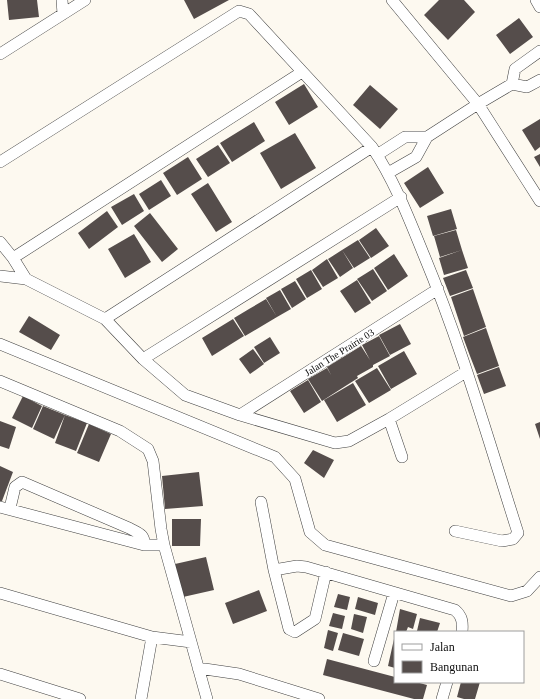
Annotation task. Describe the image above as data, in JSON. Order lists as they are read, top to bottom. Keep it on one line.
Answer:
{"streets":{"street":["Jalan The Prairie 03"]},"legend":["Jalan","Bangunan"]}
